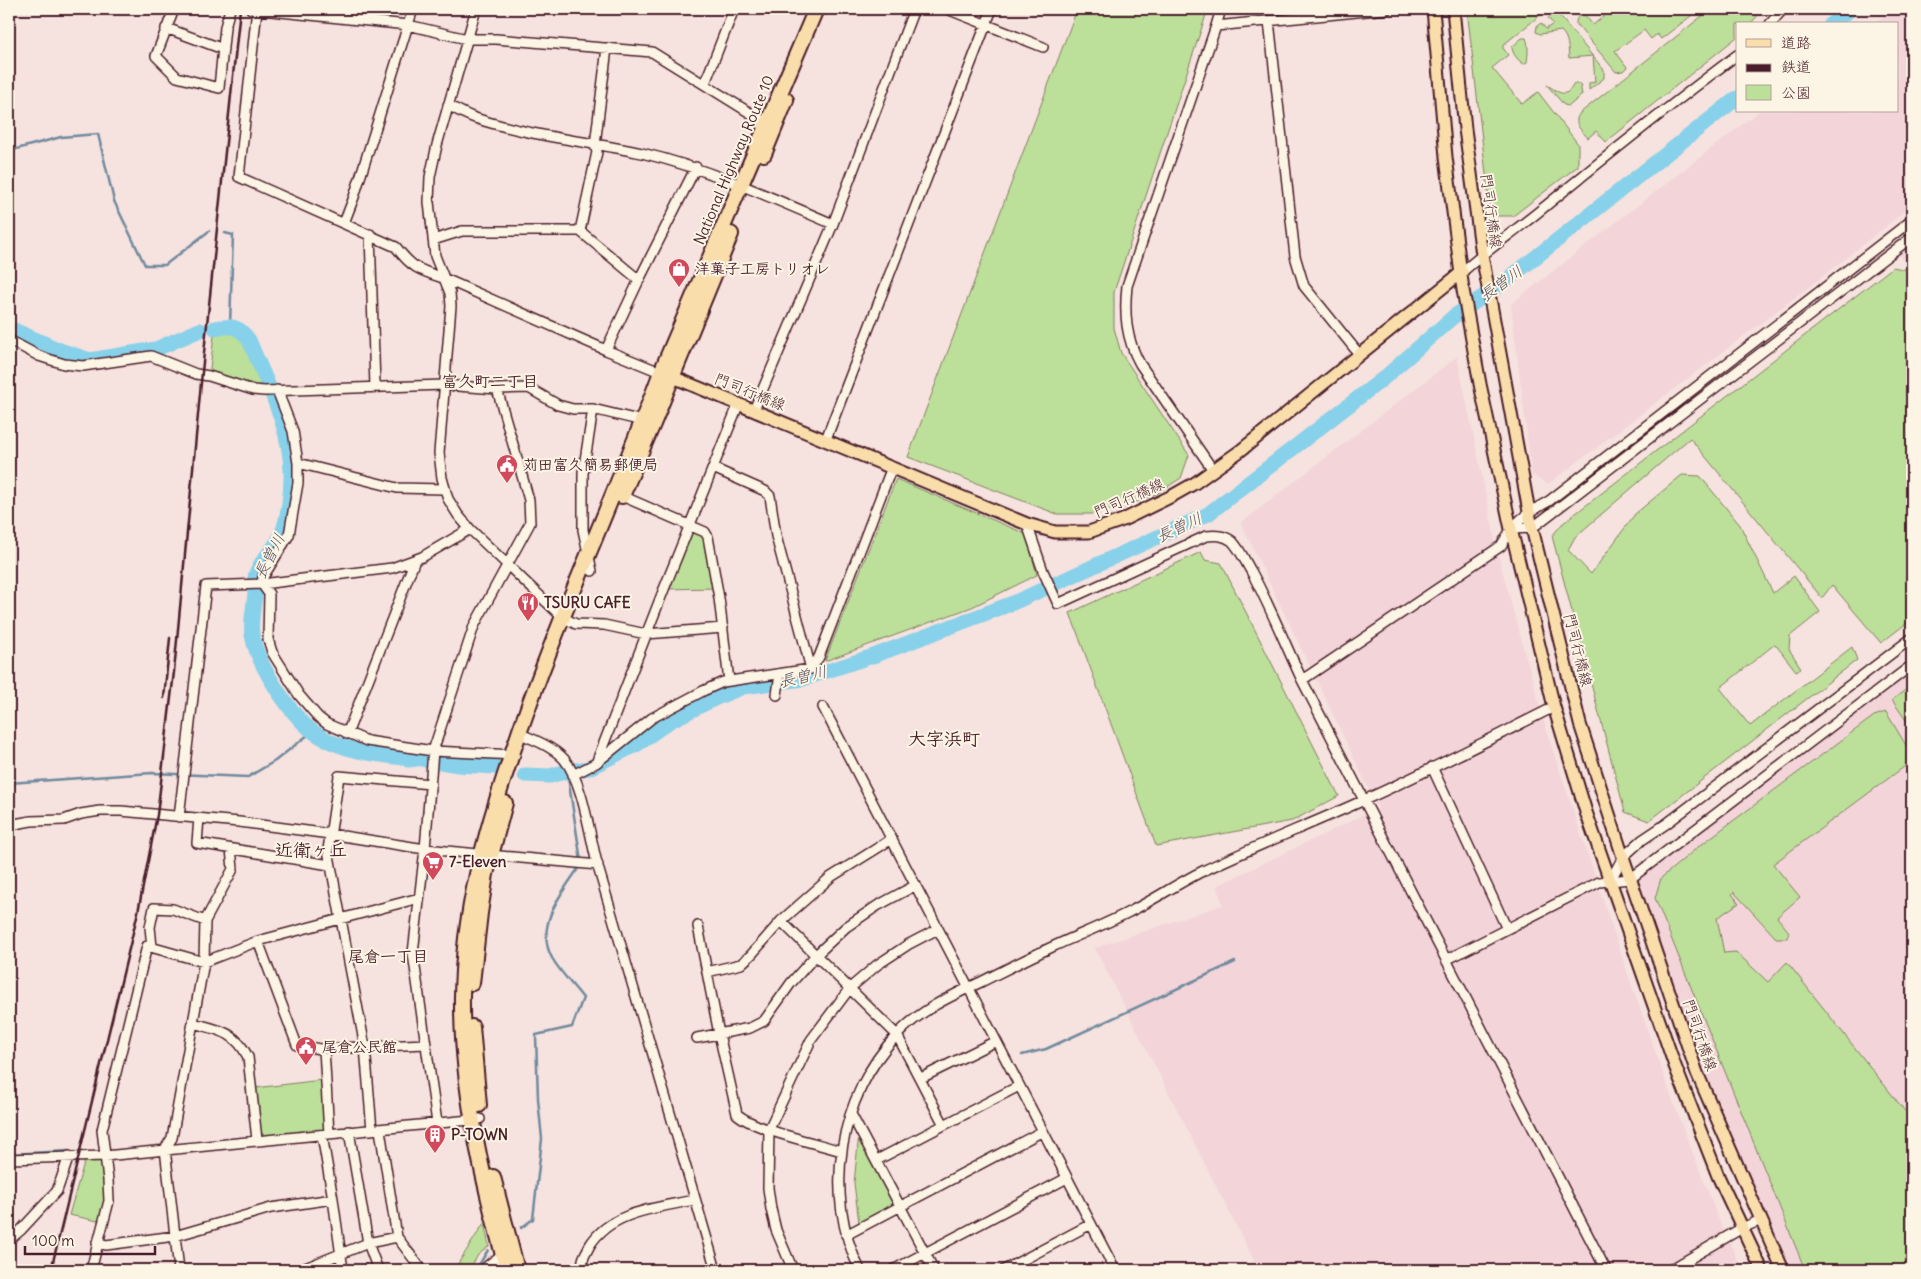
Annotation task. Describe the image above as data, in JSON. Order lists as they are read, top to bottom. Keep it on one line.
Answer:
{"streets":{"highway":["National Highway Route 10"],"main road":["門司行橋線"]},"crossings":[["National Highway Route 10","門司行橋線"]],"districts":["富久町二丁目","大字浜町","近衛ヶ丘","尾倉一丁目"],"water":["長曽川"],"places":{"shop":["洋菓子工房トリオレ"],"public building":["苅田富久簡易郵便局","尾倉公民館"],"restaurant":["TSURU CAFE"],"supermarket":["7-Eleven"],"building":["P-TOWN"]},"legend":["道路","鉄道","公園"],"scale_bar":"100 m"}
